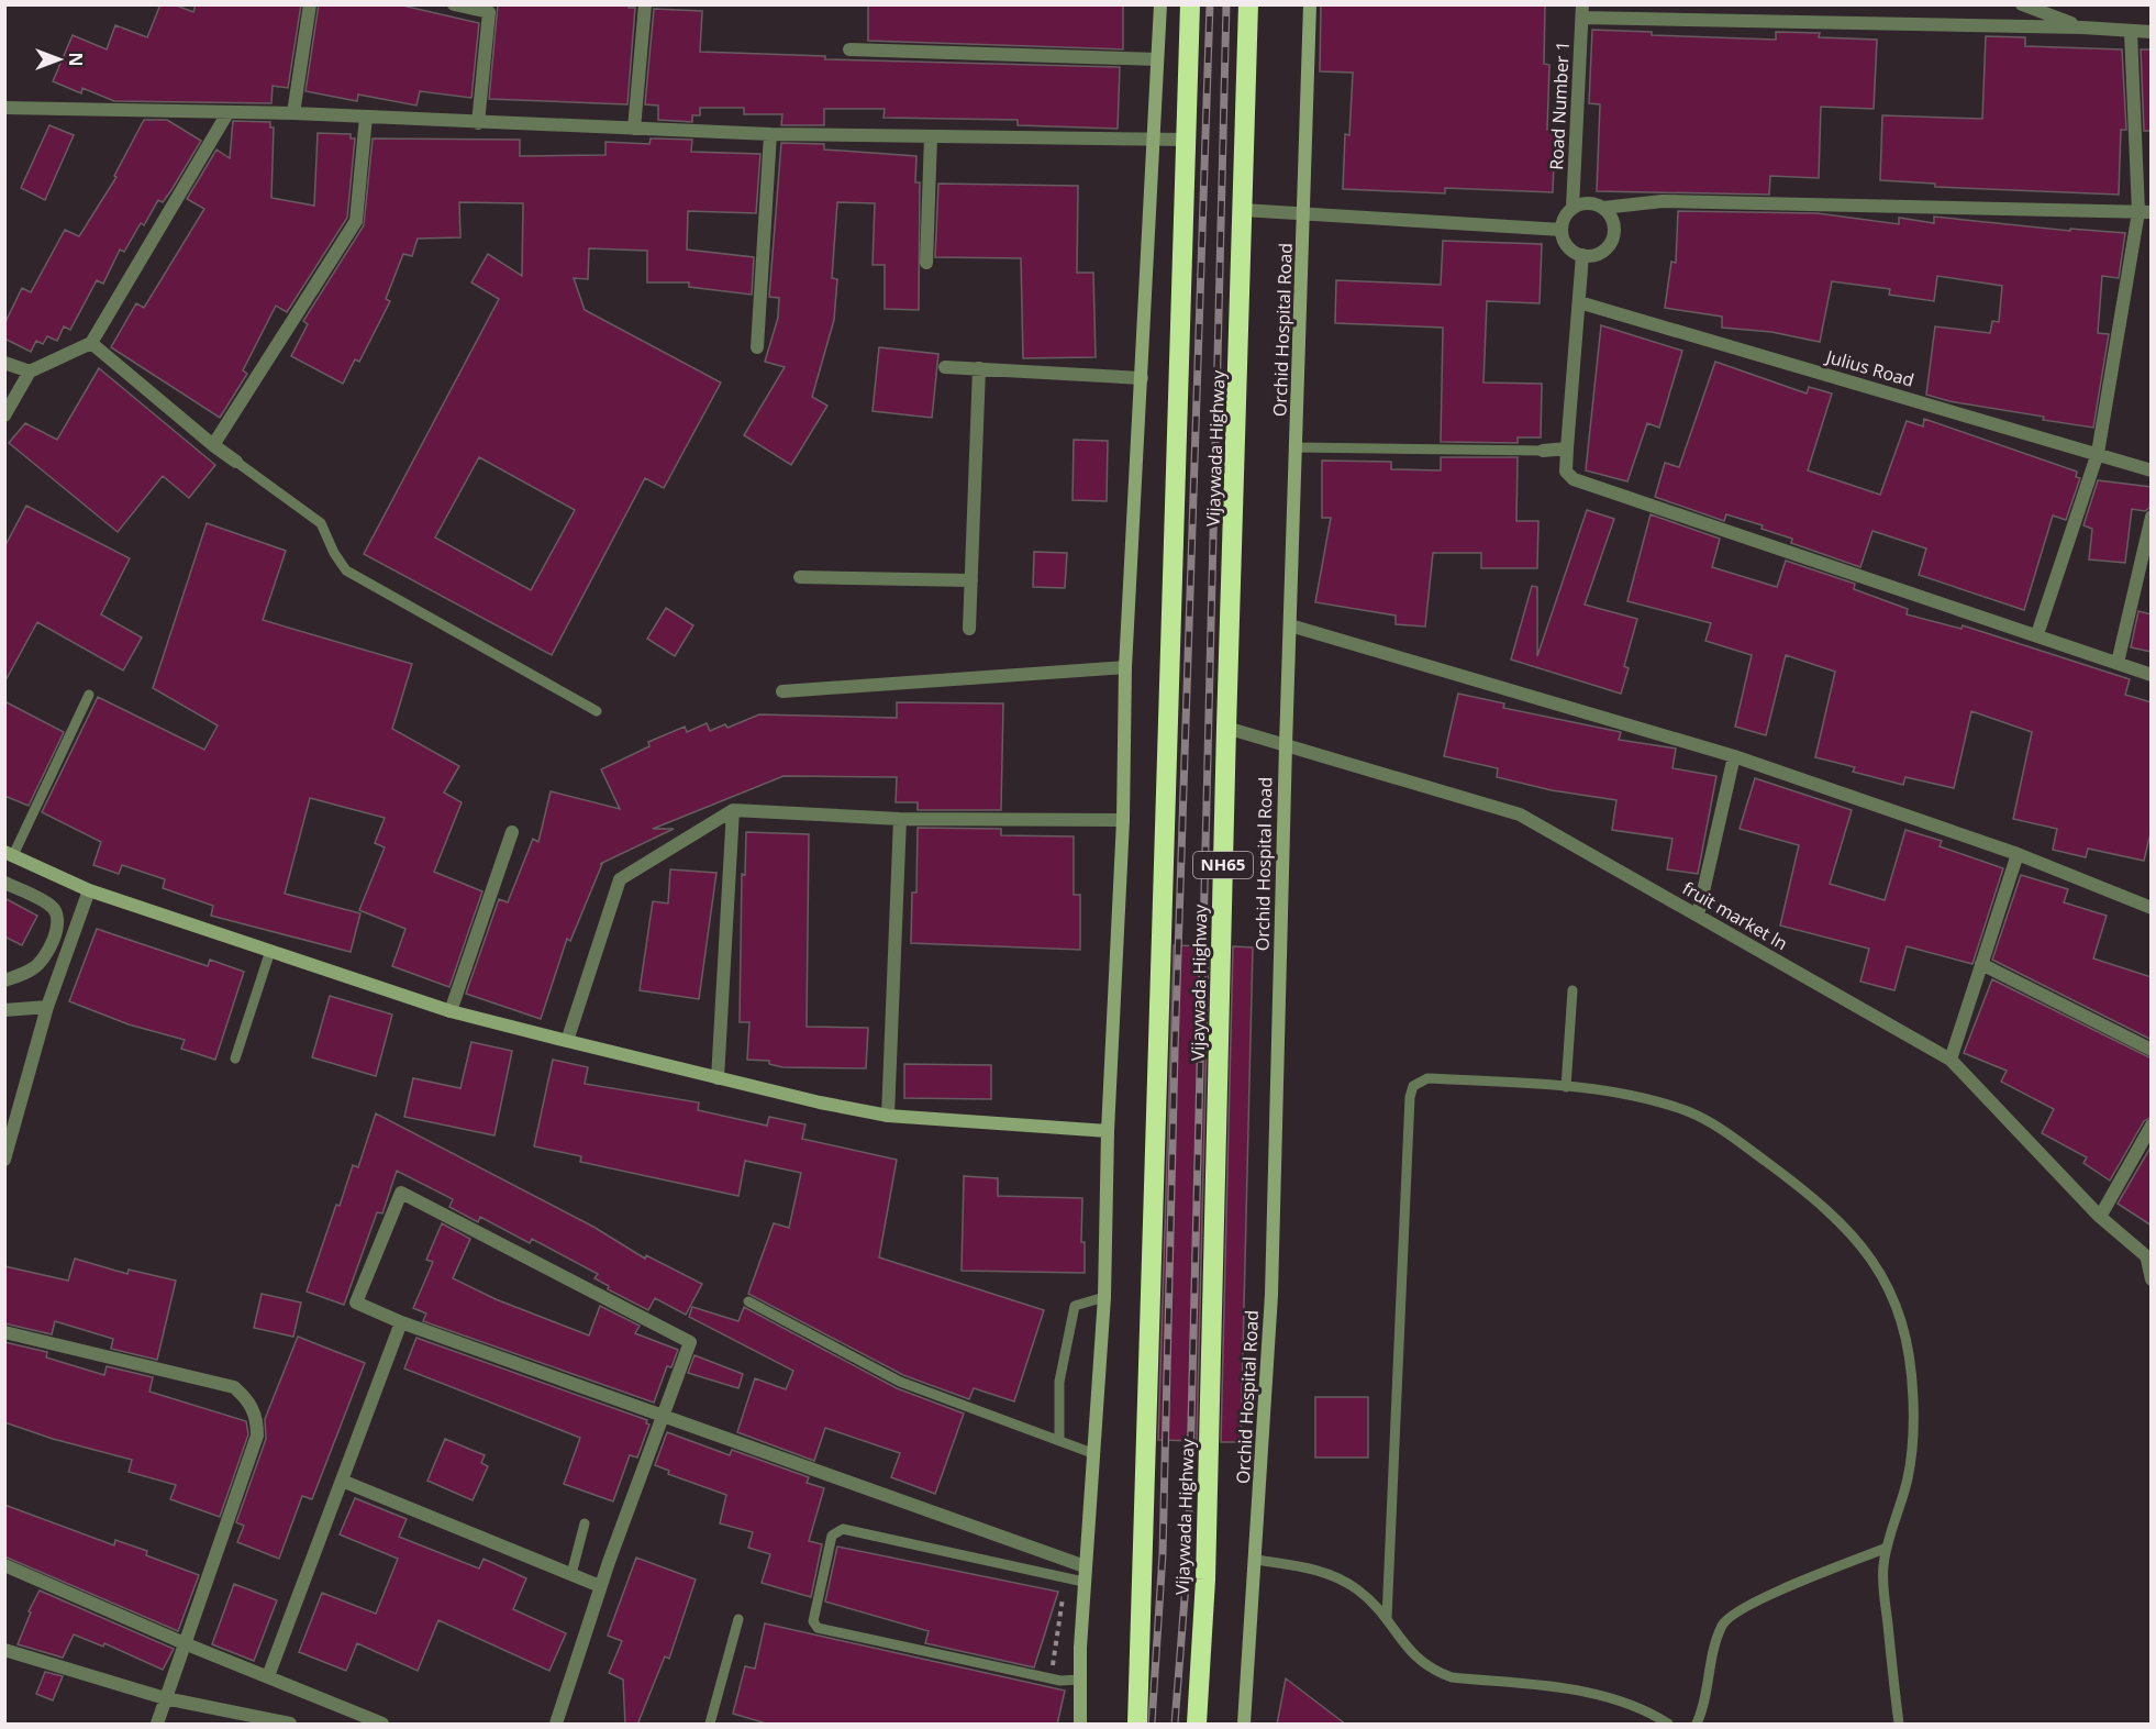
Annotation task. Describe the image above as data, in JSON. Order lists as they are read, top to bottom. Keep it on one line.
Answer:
{"streets":{"highway":["Vijaywada Highway","NH65"],"street":["Road Number 1","Orchid Hospital Road","Julius Road","fruit market ln"]},"crossings":[["Orchid Hospital Road","fruit market ln"],["Vijaywada Highway","fruit market ln"]],"north":"right"}
